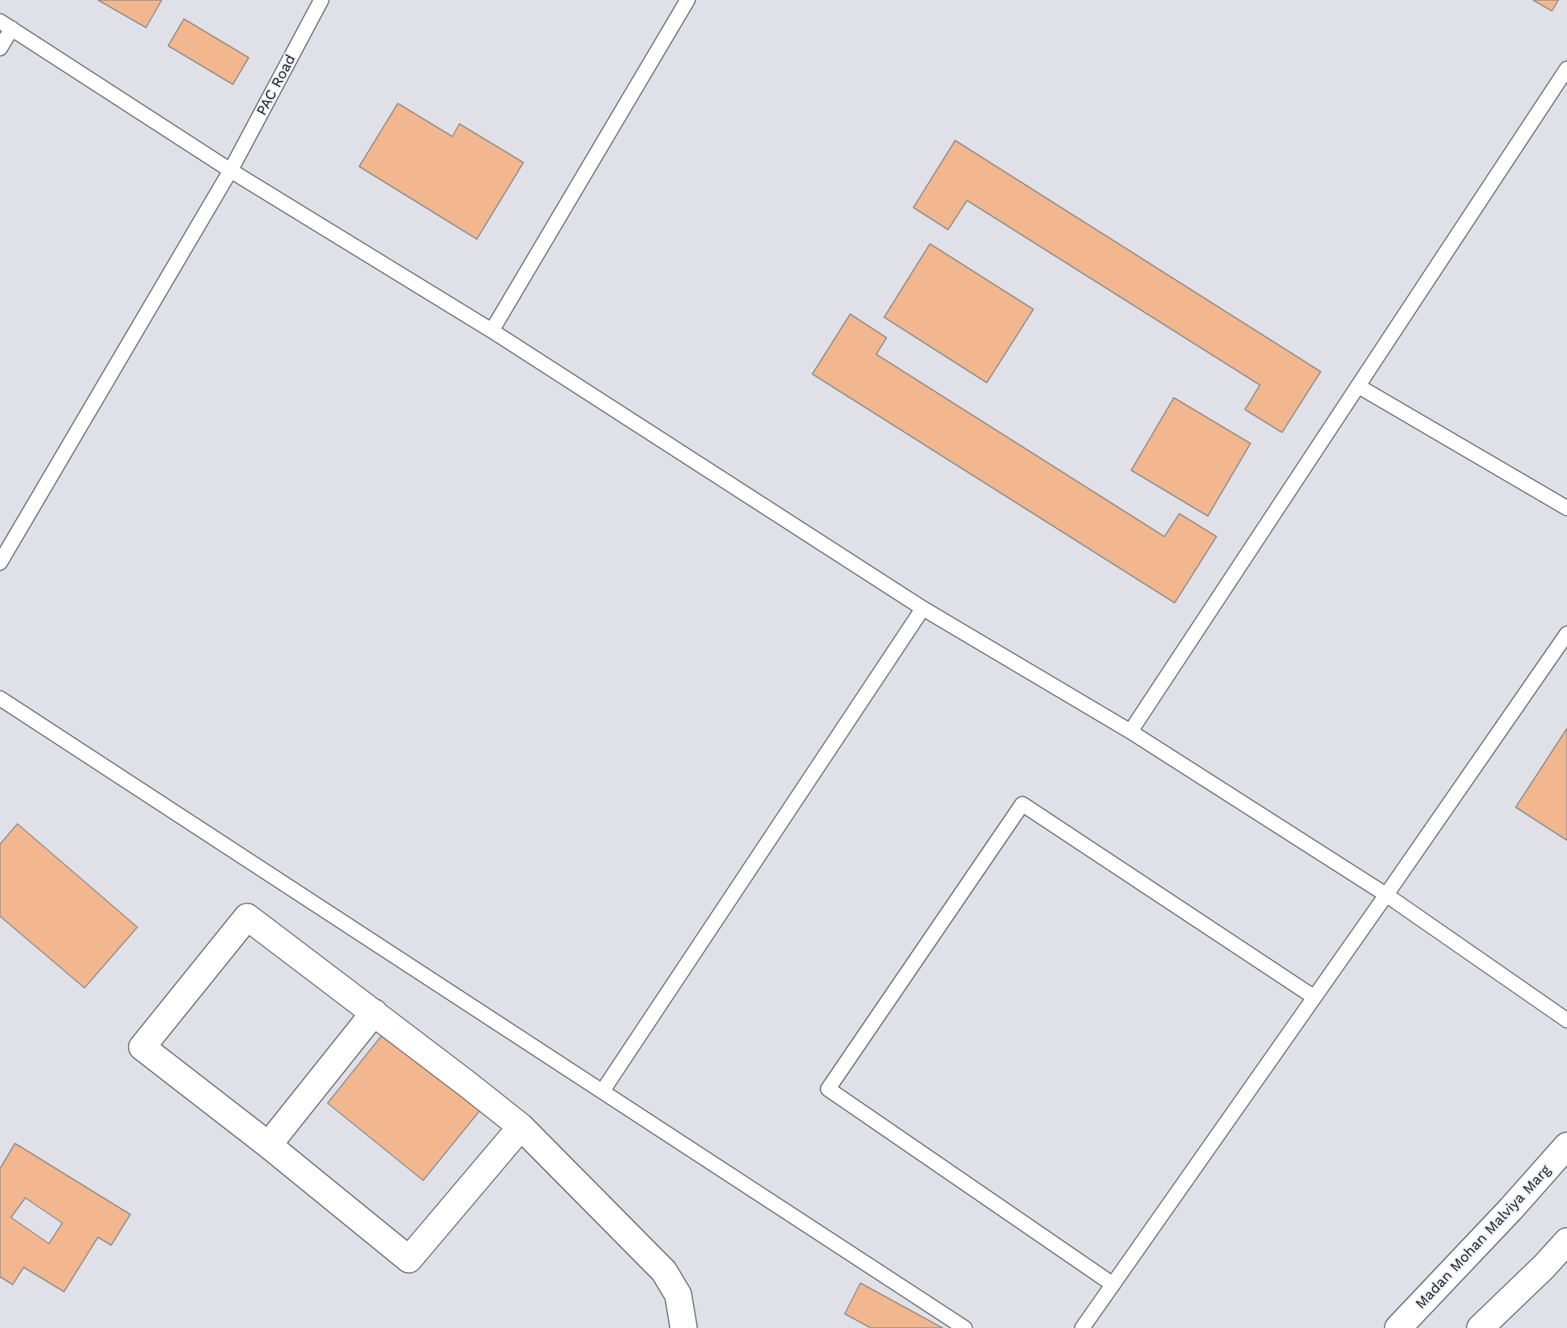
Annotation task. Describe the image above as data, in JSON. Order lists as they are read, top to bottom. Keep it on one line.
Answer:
{"streets":{"street":["Madan Mohan Malviya Marg"],"lane":["PAC Road"]}}
